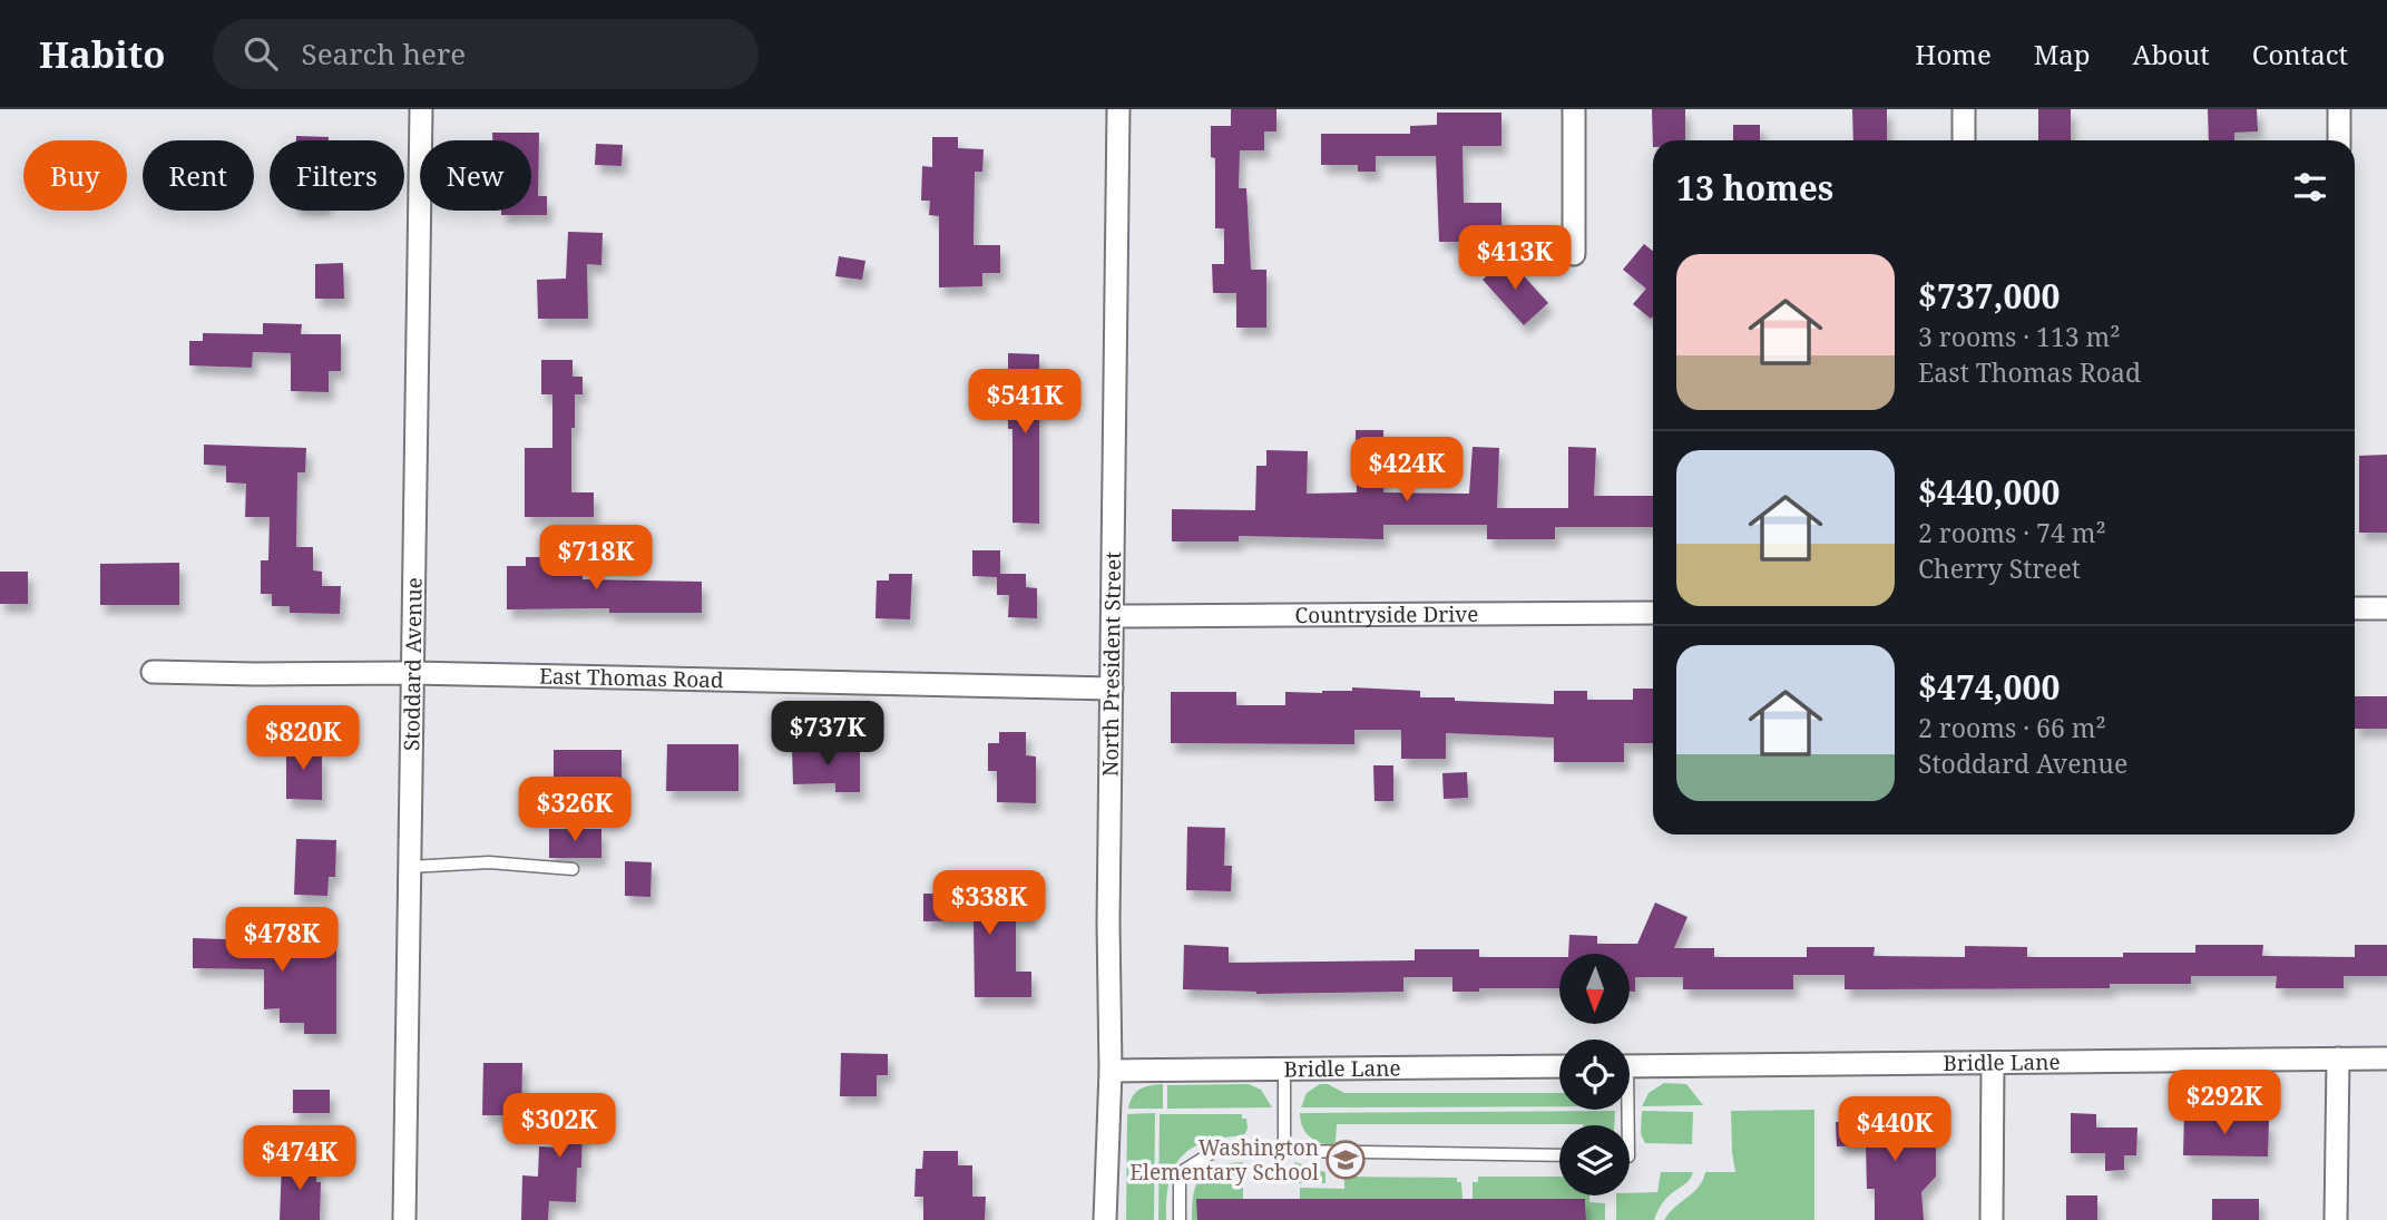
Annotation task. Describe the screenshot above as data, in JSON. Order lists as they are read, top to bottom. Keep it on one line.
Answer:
{"streets":{"street":["Countryside Drive","Stoddard Avenue","North President Street","East Thomas Road","Bridle Lane"]},"crossings":[["Countryside Drive","North President Street"],["Stoddard Avenue","East Thomas Road"],["North President Street","East Thomas Road"],["North President Street","Bridle Lane"]],"places":{"school or university":["Washington Elementary School"]},"north":"bottom","page":{"header":"Habito","search":"Search here","nav":["Home","Map","About","Contact"],"chip":["Buy","Rent","Filters","New"],"heading":"13 homes","price":["$413K","$541K","$424K","$718K","$737K","$820K","$326K","$338K","$478K","$292K","$302K","$440K","$474K"],"list":[{"name":"$737,000","note":"3 rooms · 113 m² · East Thomas Road"},{"name":"$440,000","note":"2 rooms · 74 m² · Cherry Street"},{"name":"$474,000","note":"2 rooms · 66 m² · Stoddard Avenue"}]}}
